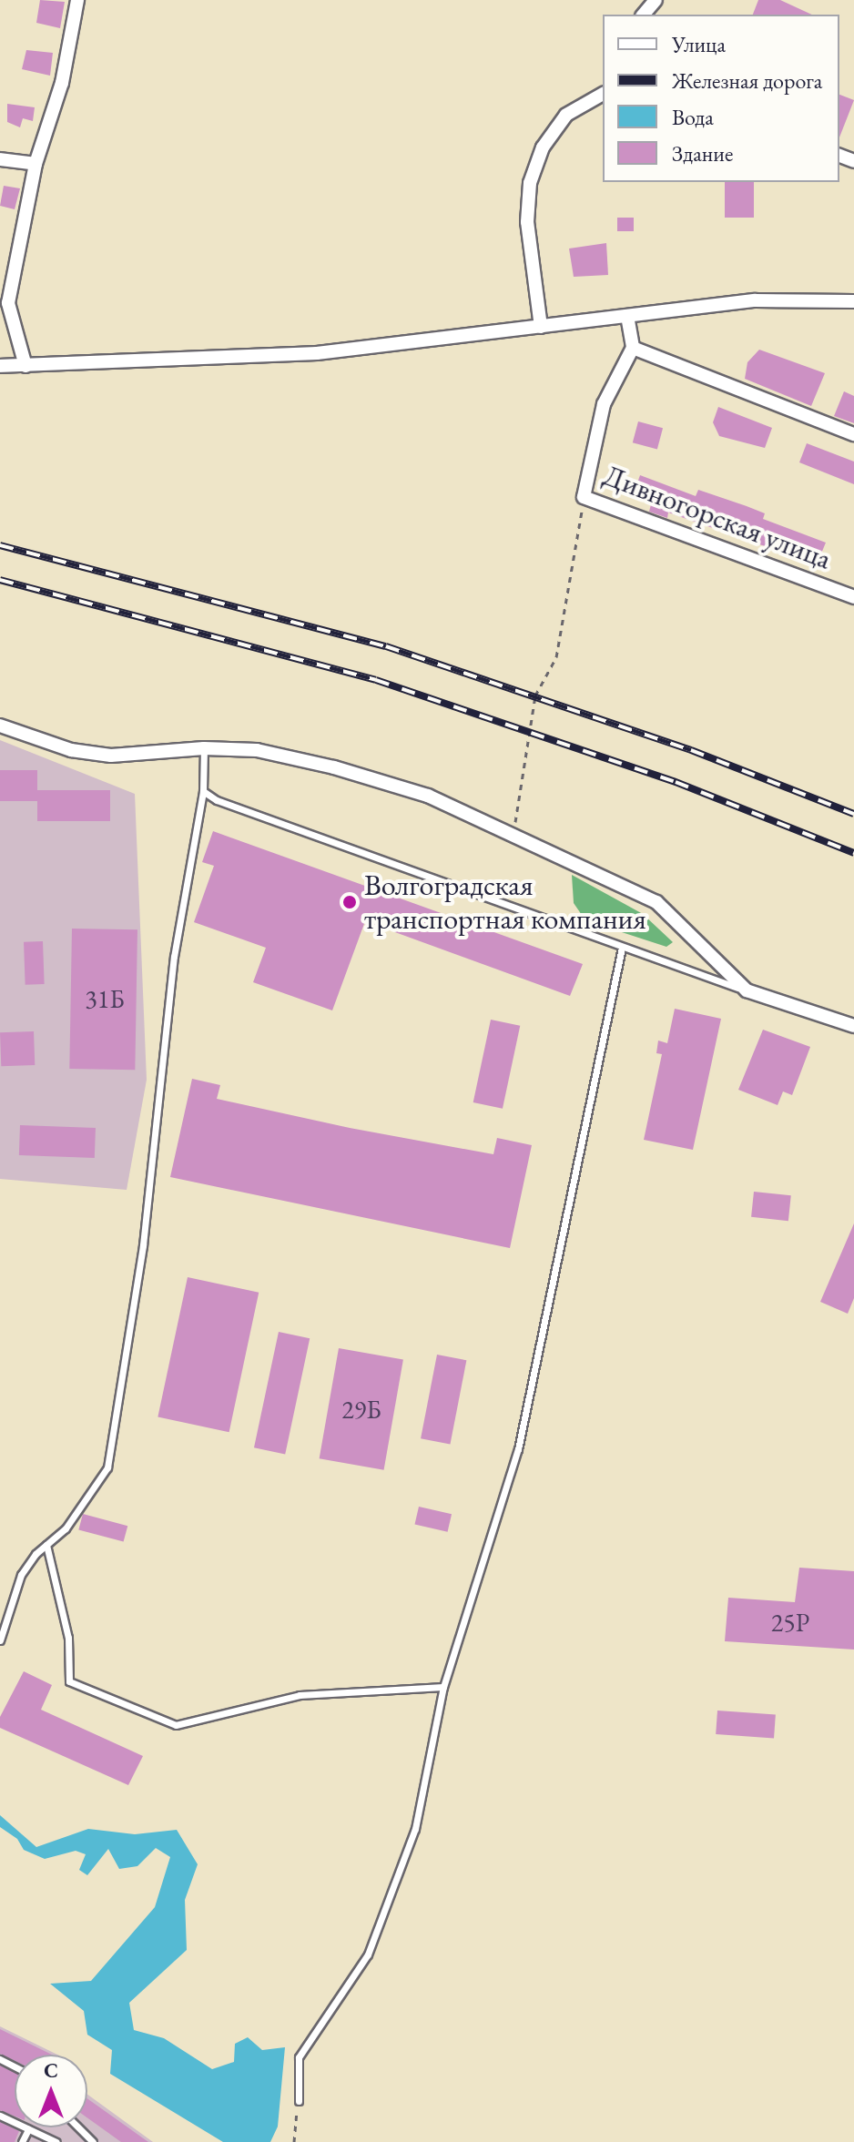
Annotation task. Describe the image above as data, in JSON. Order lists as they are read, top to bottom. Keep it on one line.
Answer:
{"streets":{"street":["Дивногорская улица"]},"places":["Волгоградская транспортная компания"],"house_numbers":["31Б","29Б","25Р"],"legend":["Улица","Железная дорога","Вода","Здание"],"north":"top"}
